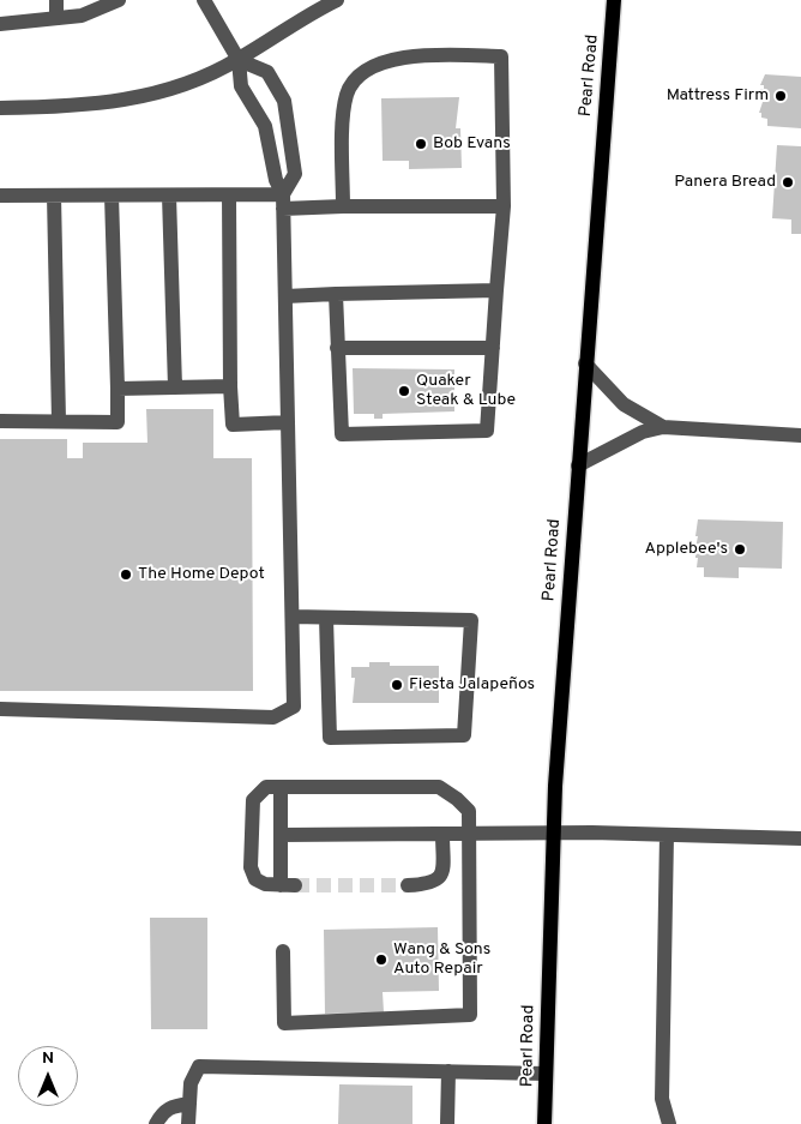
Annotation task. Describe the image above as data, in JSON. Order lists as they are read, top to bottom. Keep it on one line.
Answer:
{"streets":{"main road":["Pearl Road"]},"places":["Mattress Firm","Bob Evans","Panera Bread","Quaker Steak & Lube","Applebee's","The Home Depot","Fiesta Jalapeños","Wang & Sons Auto Repair"],"north":"top"}
